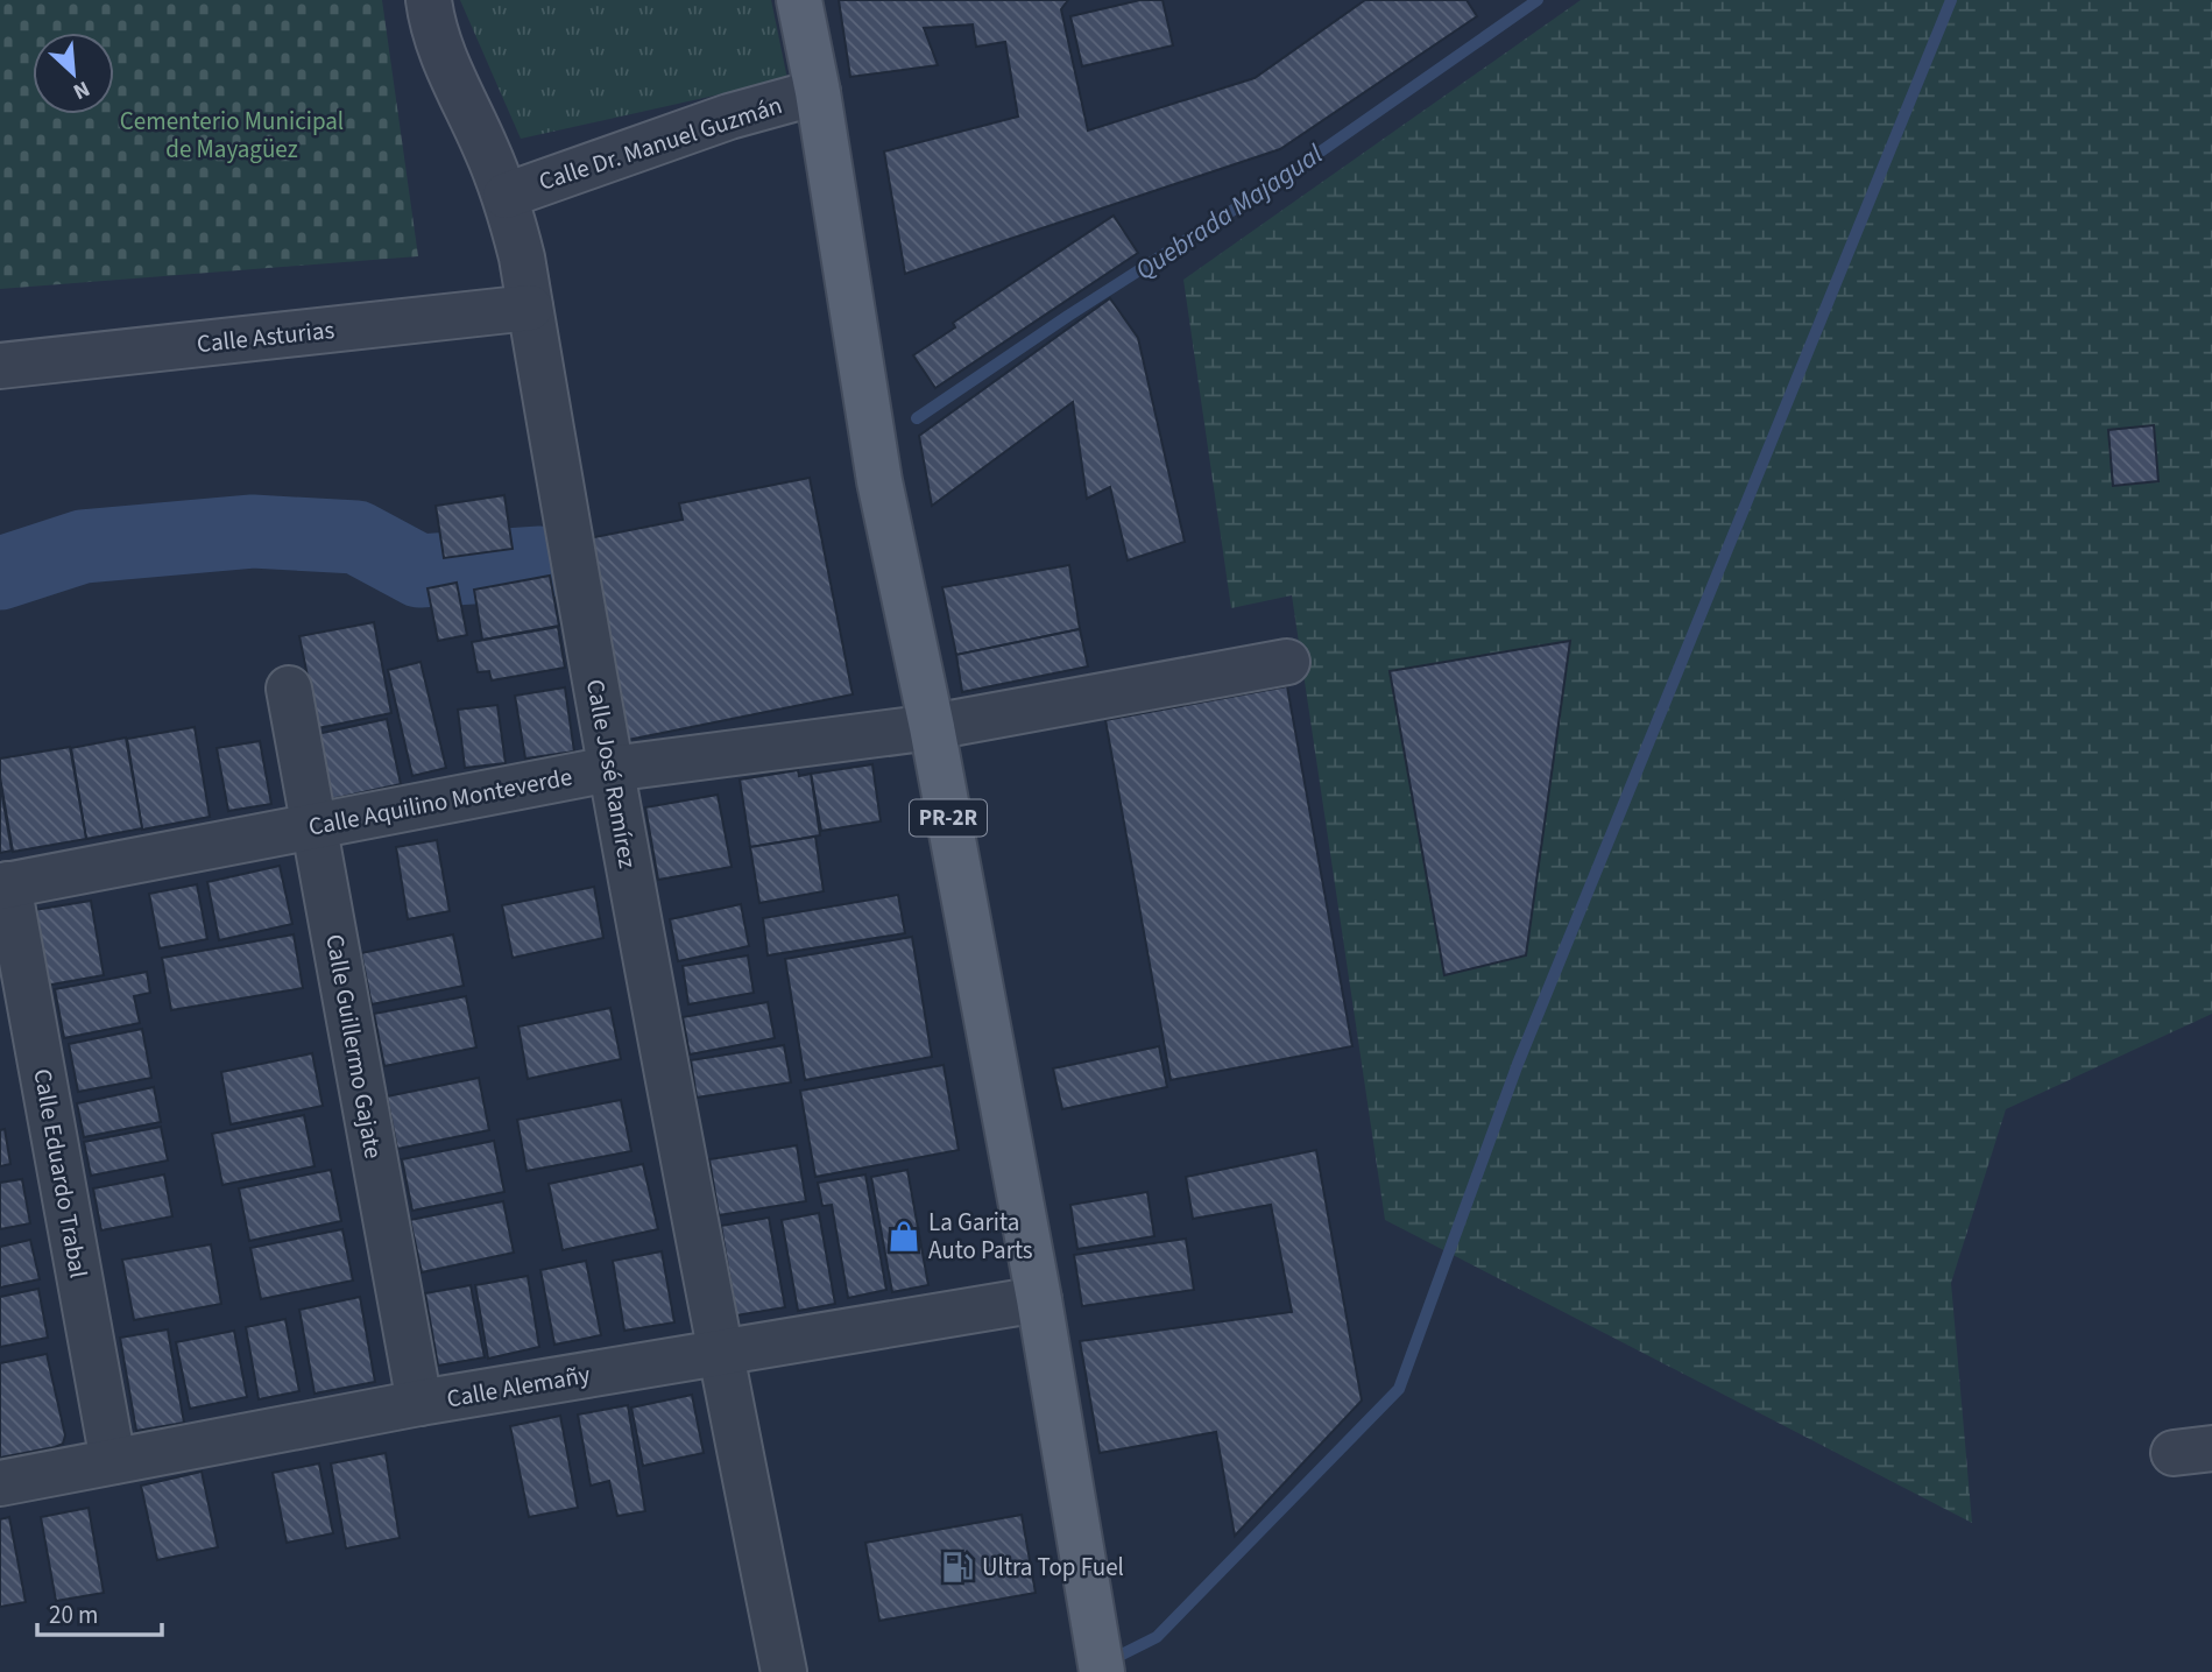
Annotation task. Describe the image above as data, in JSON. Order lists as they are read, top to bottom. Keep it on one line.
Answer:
{"streets":{"main road":["PR-2R"],"street":["Calle Dr. Manuel Guzmán","Calle Asturias","Calle José Ramírez","Calle Aquilino Monteverde","Calle Guillermo Gajate","Calle Eduardo Trabal","Calle Alemañy"]},"crossings":[["Calle Dr. Manuel Guzmán","Calle José Ramírez"],["Calle Dr. Manuel Guzmán","PR-2R"],["Calle Asturias","Calle José Ramírez"],["Calle José Ramírez","Calle Aquilino Monteverde"],["Calle José Ramírez","Calle Alemañy"],["Calle Aquilino Monteverde","PR-2R"],["Calle Aquilino Monteverde","Calle Guillermo Gajate"],["Calle Aquilino Monteverde","Calle Eduardo Trabal"],["PR-2R","Calle Alemañy"],["Calle Guillermo Gajate","Calle Alemañy"],["Calle Eduardo Trabal","Calle Alemañy"]],"water":["Quebrada Majagual"],"parks":["Cementerio Municipal de Mayagüez"],"places":{"shop":["La Garita Auto Parts"],"fuel station":["Ultra Top Fuel"]},"scale_bar":"20 m","north":"bottom right"}
